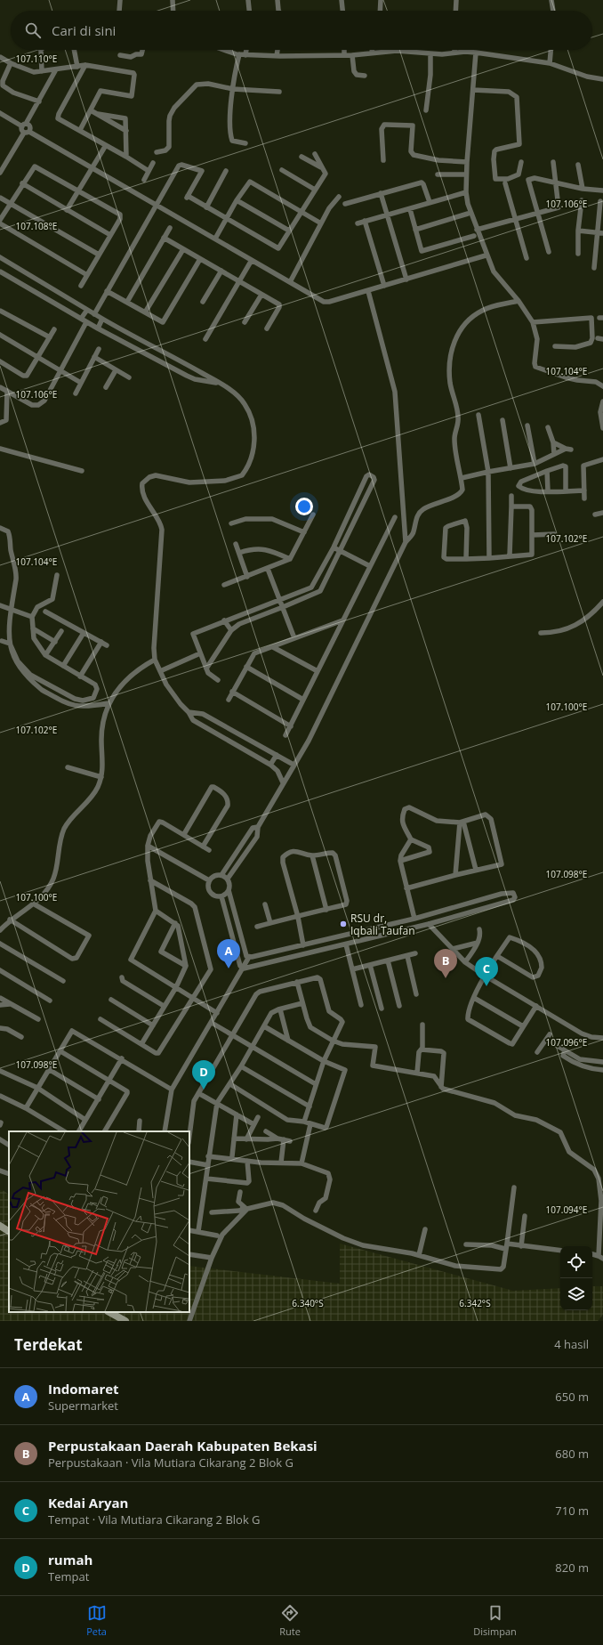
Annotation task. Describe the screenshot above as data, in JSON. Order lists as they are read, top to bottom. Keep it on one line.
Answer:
{"places":["RSU dr, Iqbali Taufan"],"page":{"search":"Cari di sini","pins":["A","B","C","D"],"heading":["Terdekat","4 hasil"],"list":[{"mark":"A","name":"Indomaret","note":"Supermarket","value":"650 m"},{"mark":"B","name":"Perpustakaan Daerah Kabupaten Bekasi","note":"Perpustakaan · Vila Mutiara Cikarang 2 Blok G","value":"680 m"},{"mark":"C","name":"Kedai Aryan","note":"Tempat · Vila Mutiara Cikarang 2 Blok G","value":"710 m"},{"mark":"D","name":"rumah","note":"Tempat","value":"820 m"}],"nav":["Peta","Rute","Disimpan"]},"coordinates":["107.110°E","107.106°E","107.108°E","107.104°E","107.102°E","107.100°E","107.098°E","107.096°E","107.094°E","6.340°S","6.342°S"]}
